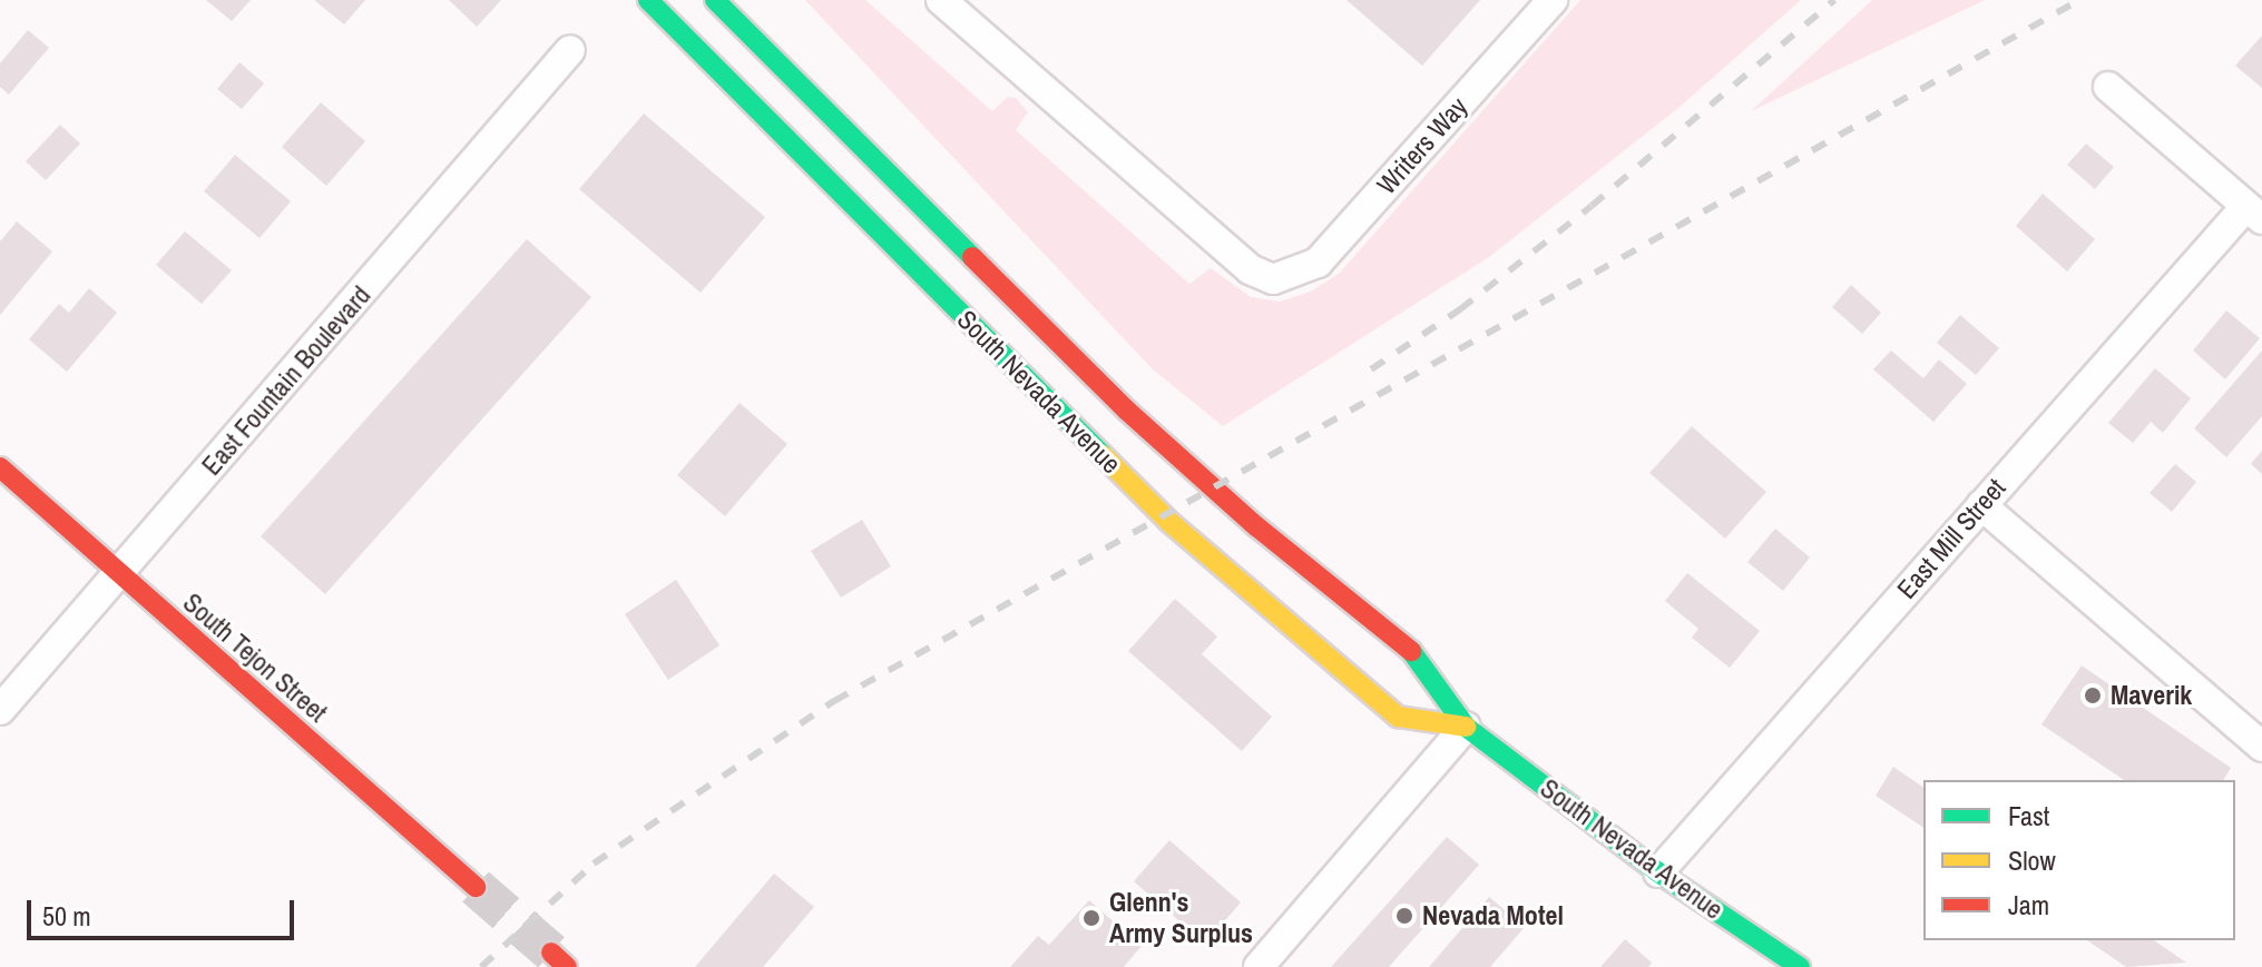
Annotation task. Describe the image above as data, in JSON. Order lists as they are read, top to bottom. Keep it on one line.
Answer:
{"streets":{"main road":["South Nevada Avenue","South Tejon Street"],"street":["Writers Way","East Fountain Boulevard","East Mill Street"]},"crossings":[["East Fountain Boulevard","South Tejon Street"],["South Nevada Avenue","East Mill Street"]],"places":["Maverik","Nevada Motel","Glenn's Army Surplus"],"legend":["Fast","Slow","Jam"],"scale_bar":"50 m"}
